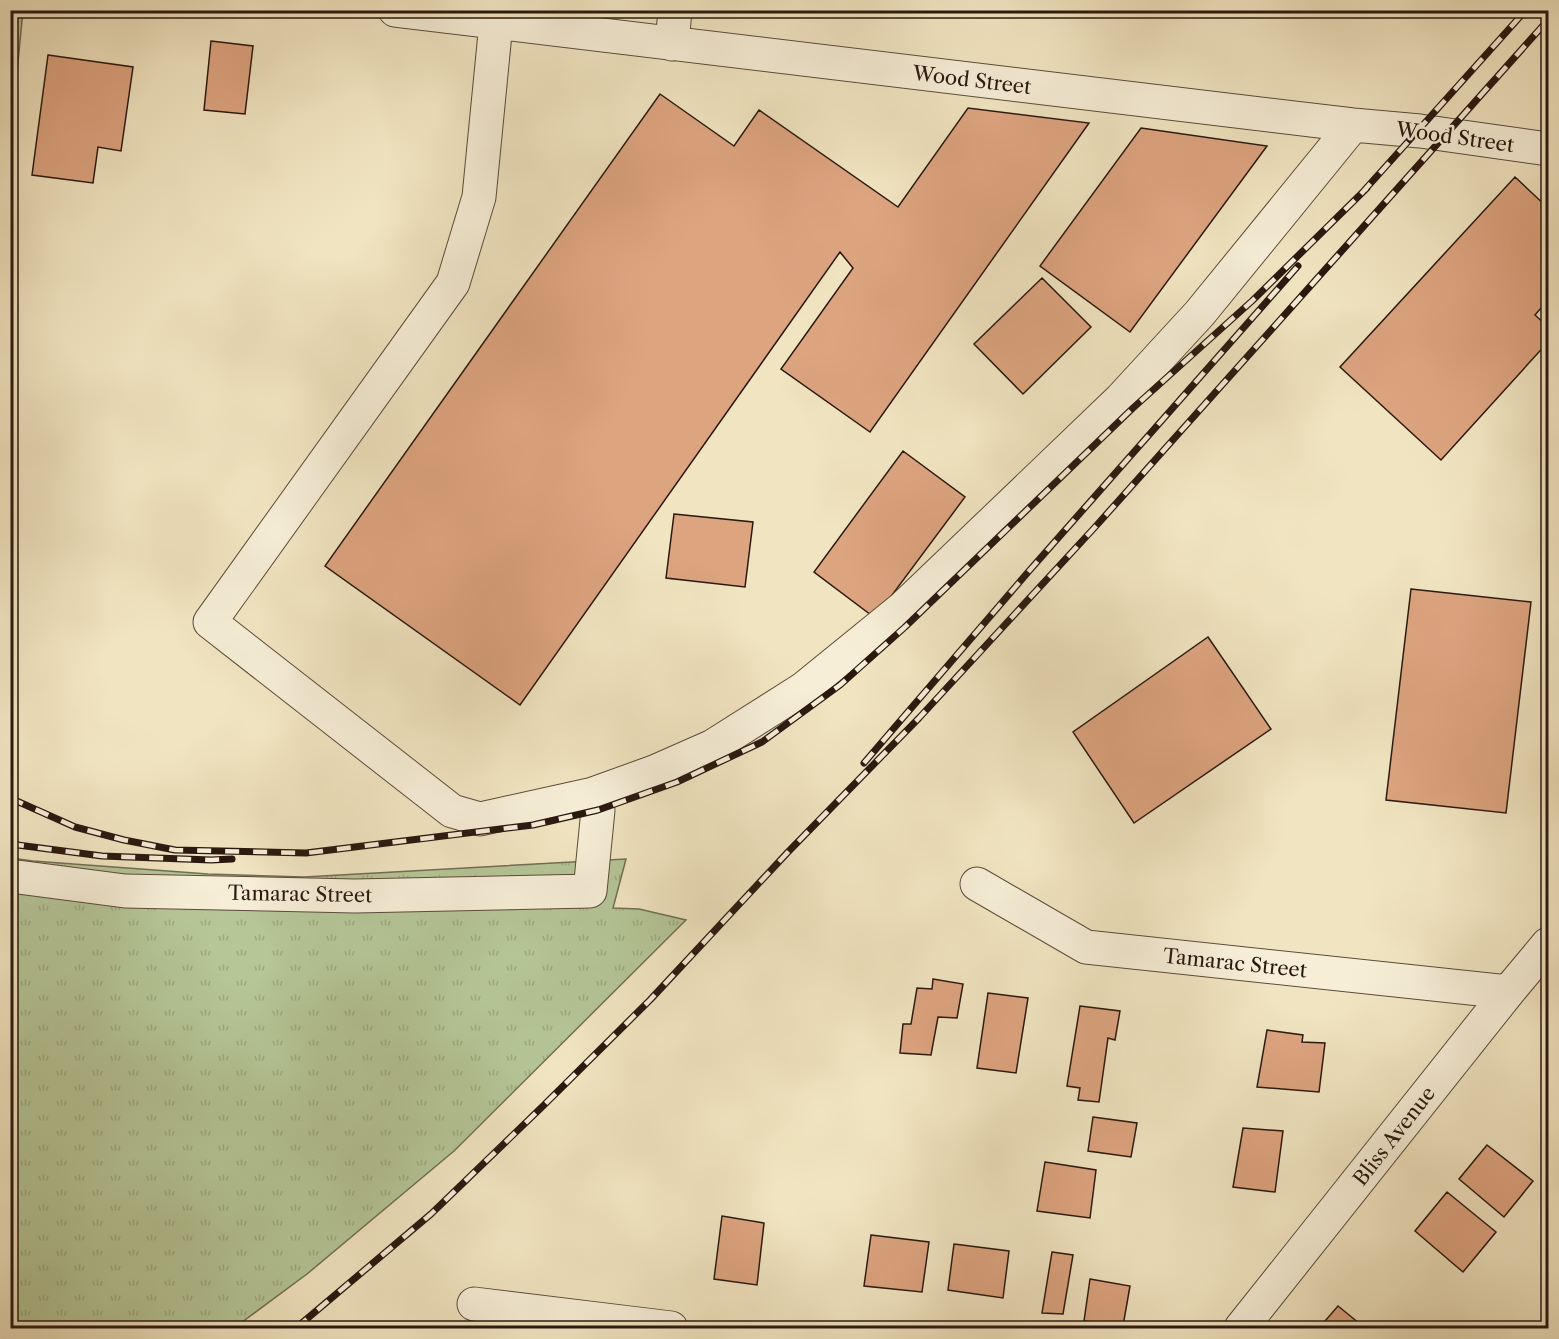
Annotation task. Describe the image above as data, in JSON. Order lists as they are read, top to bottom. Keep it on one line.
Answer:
{"streets":{"street":["Wood Street","Tamarac Street","Bliss Avenue"]},"crossings":[["Tamarac Street","Bliss Avenue"]]}
